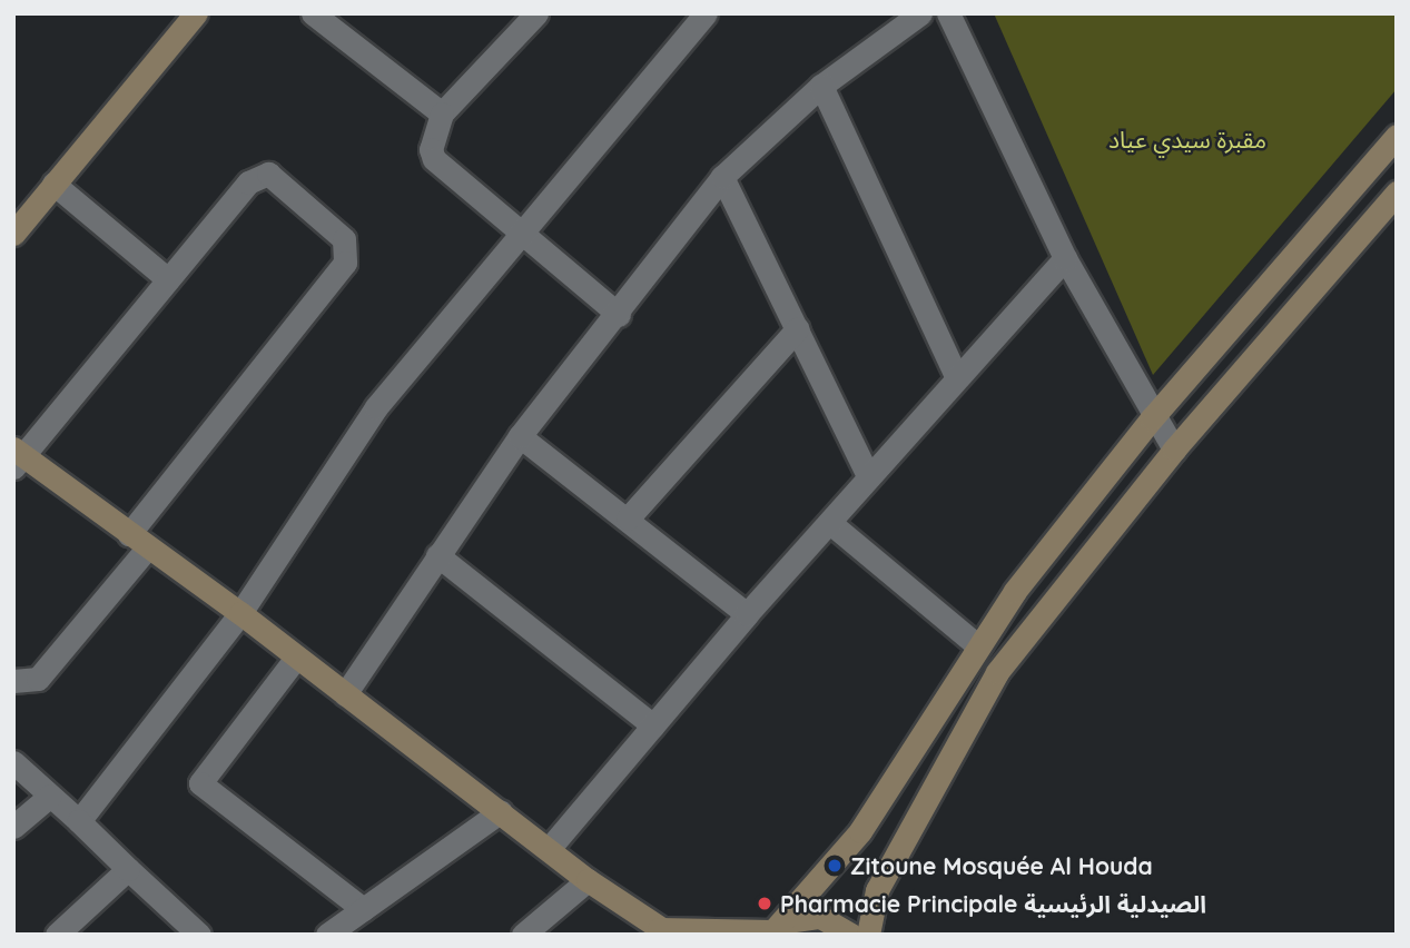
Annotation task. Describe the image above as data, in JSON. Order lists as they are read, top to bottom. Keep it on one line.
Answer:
{"parks":["مقبرة سيدي عياد"],"places":["Zitoune Mosquée Al Houda","Pharmacie Principale الصيدلية الرئيسية"]}
